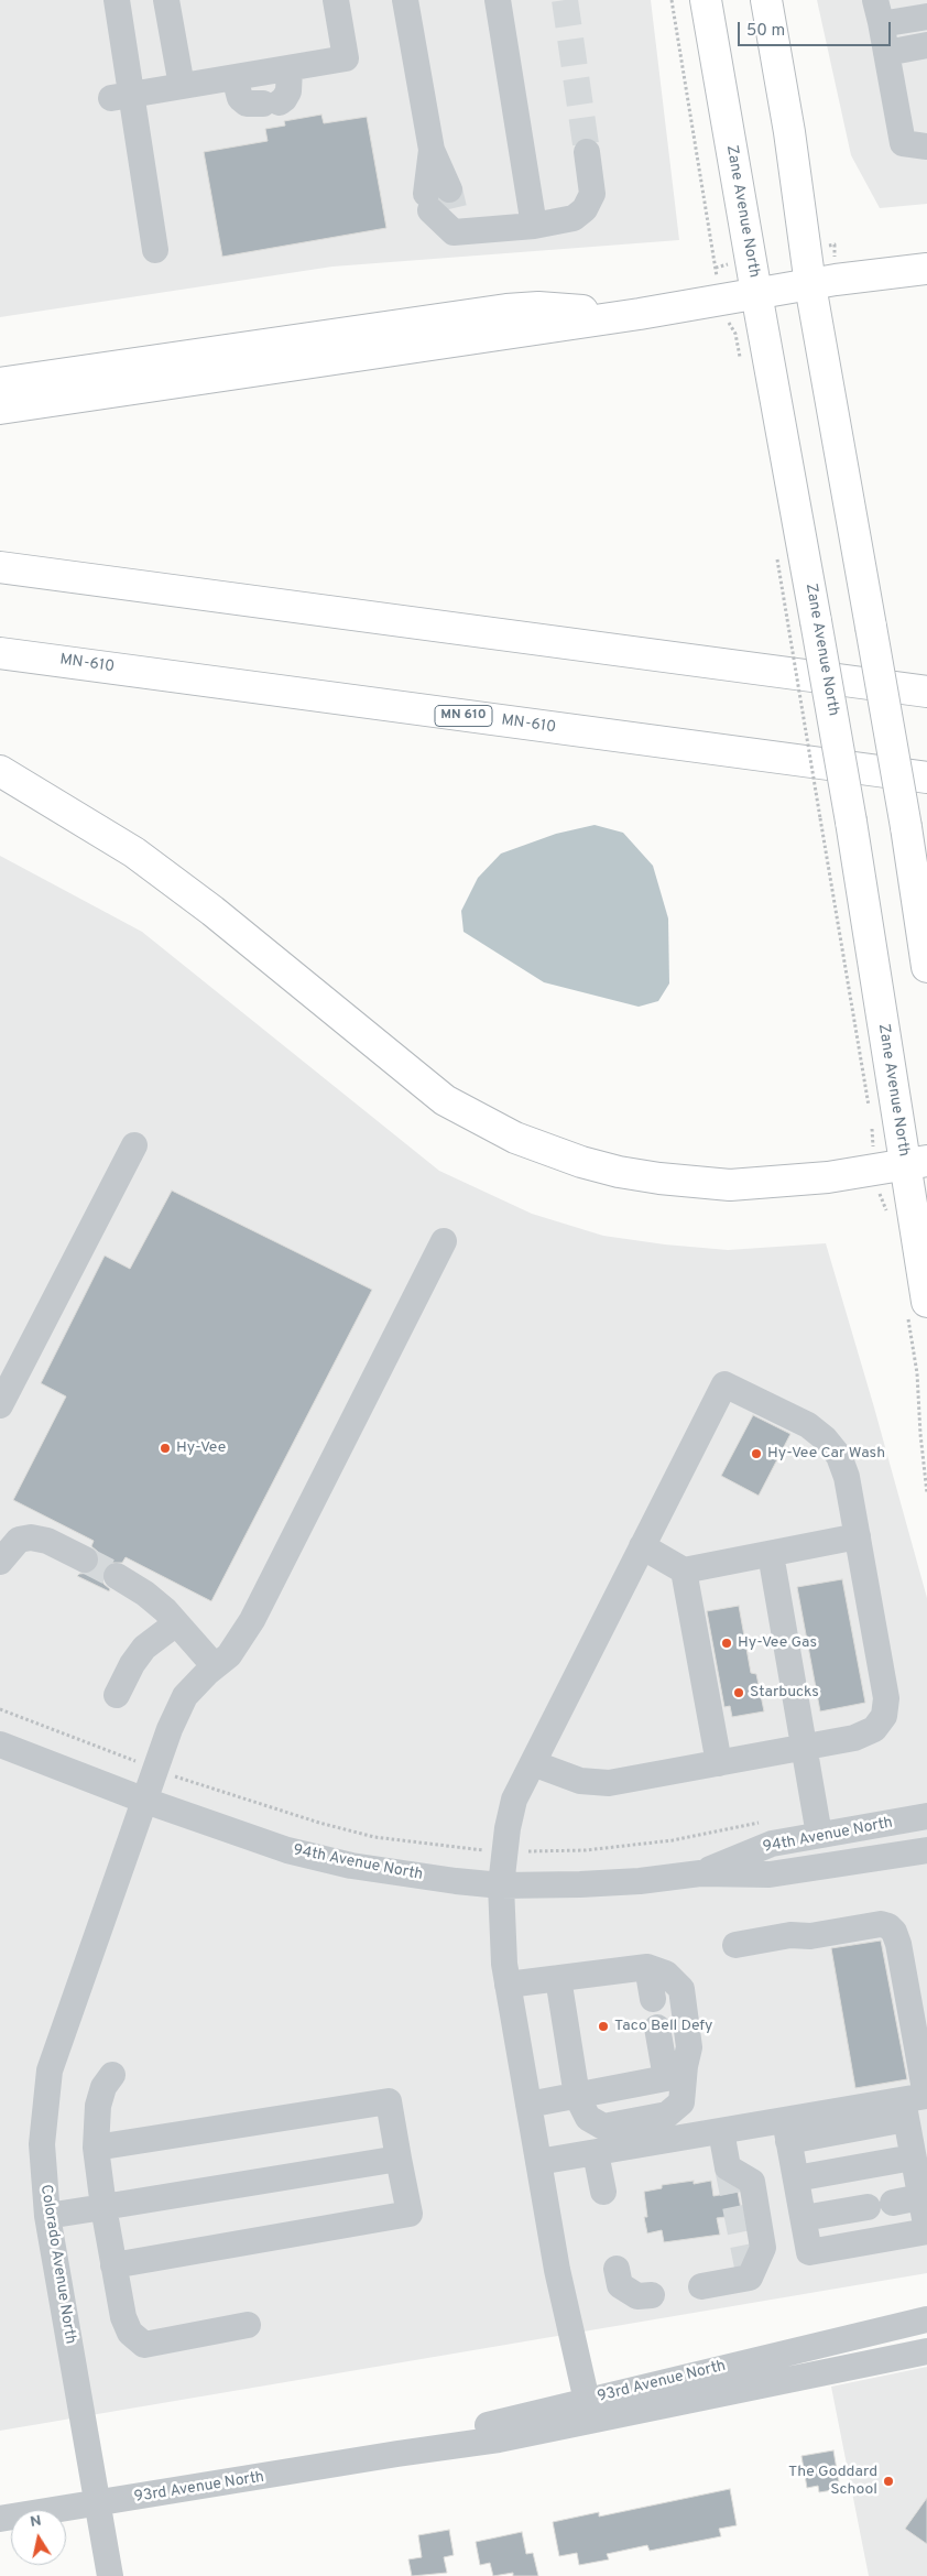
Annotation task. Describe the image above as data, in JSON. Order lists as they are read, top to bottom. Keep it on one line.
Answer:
{"streets":{"main road":["Zane Avenue North","MN-610","MN 610"],"street":["94th Avenue North","Colorado Avenue North","93rd Avenue North"]},"crossings":[["94th Avenue North","Colorado Avenue North"],["Colorado Avenue North","93rd Avenue North"]],"places":["Hy-Vee","Hy-Vee Car Wash","Hy-Vee Gas","Starbucks","Taco Bell Defy","The Goddard School"],"scale_bar":"50 m","north":"top"}
